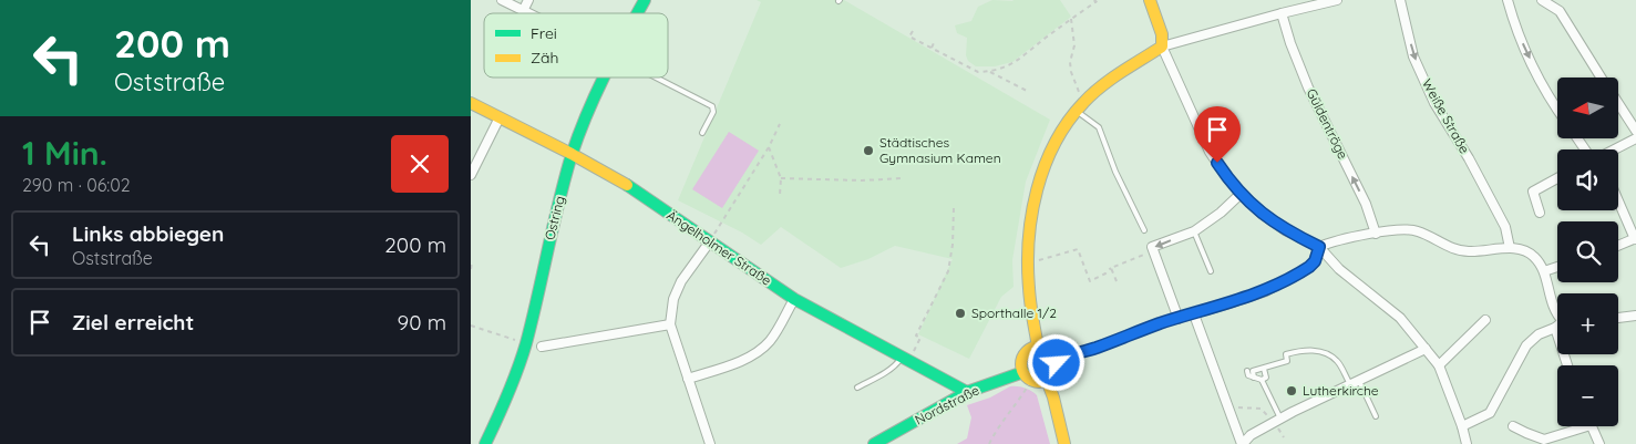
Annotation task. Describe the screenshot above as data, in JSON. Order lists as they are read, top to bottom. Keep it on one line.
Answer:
{"streets":{"street":["Weiße Straße","Güldentröge","Ostring","Ängelholmer Straße","Nordstraße"]},"crossings":[["Ostring","Ängelholmer Straße"],["Ängelholmer Straße","Nordstraße"]],"one_way":["Weiße Straße","Güldentröge"],"places":["Städtisches Gymnasium Kamen","Sporthalle 1/2","Lutherkirche"],"legend":["Frei","Zäh"],"north":"left","page":{"turn":["200 m","Oststraße"],"map_buttons":["+","−"],"heading":["1 Min.","290 m · 06:02"],"list":[{"name":"Links abbiegen","note":"Oststraße","value":"200 m"},{"name":"Ziel erreicht","value":"90 m"}]}}
